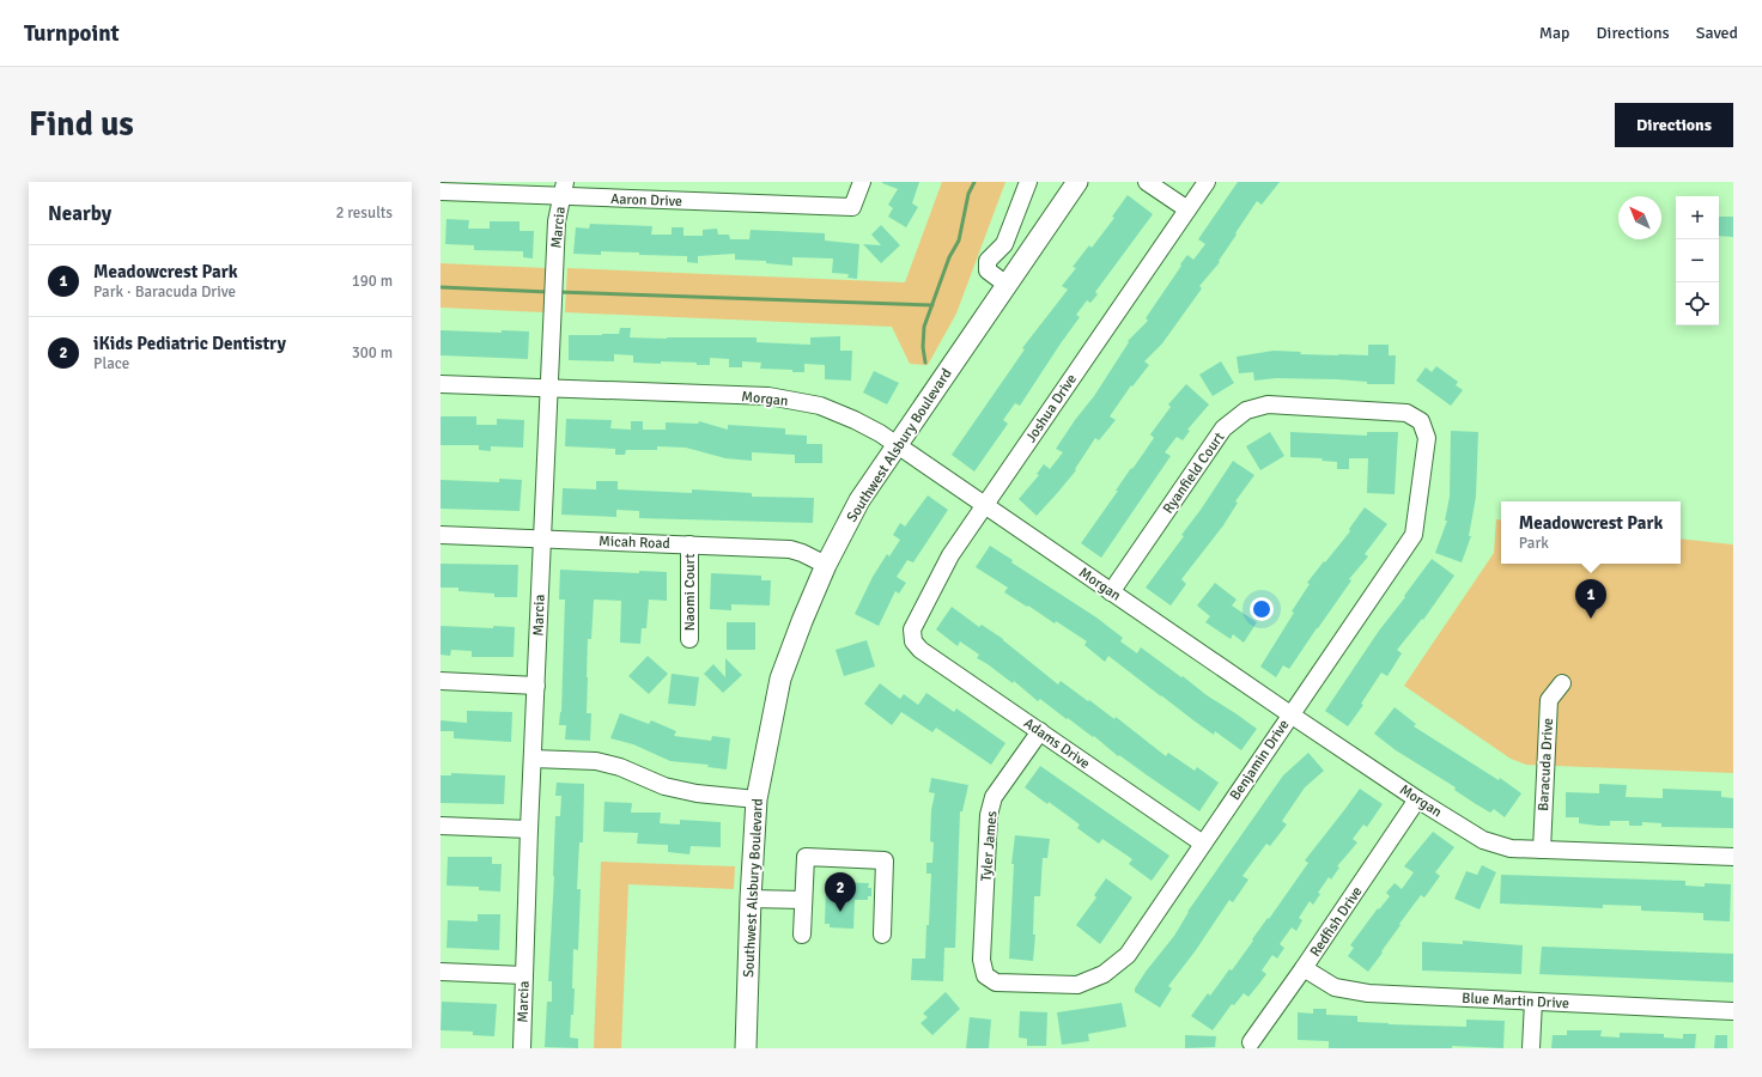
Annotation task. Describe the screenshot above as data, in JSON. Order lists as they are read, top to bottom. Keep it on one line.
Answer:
{"streets":{"main road":["Southwest Alsbury Boulevard"],"street":["Aaron Drive","Marcia","Morgan","Joshua Drive","Ryanfield Court","Micah Road","Naomi Court","Adams Drive","Benjamin Drive","Baracuda Drive","Tyler James","Redfish Drive","Blue Martin Drive"]},"crossings":[["Aaron Drive","Marcia"],["Marcia","Morgan"],["Marcia","Micah Road"],["Morgan","Joshua Drive"],["Morgan","Southwest Alsbury Boulevard"],["Morgan","Ryanfield Court"],["Morgan","Benjamin Drive"],["Morgan","Baracuda Drive"],["Morgan","Redfish Drive"],["Joshua Drive","Adams Drive"],["Southwest Alsbury Boulevard","Micah Road"],["Ryanfield Court","Benjamin Drive"],["Micah Road","Naomi Court"],["Adams Drive","Benjamin Drive"],["Adams Drive","Tyler James"],["Benjamin Drive","Tyler James"],["Redfish Drive","Blue Martin Drive"]],"north":"top left","page":{"header":"Turnpoint","nav":["Map","Directions","Saved"],"buttons":"Directions","title":"Find us","heading":["Nearby","2 results"],"map_buttons":["+","−"],"list":[{"mark":"1","name":"Meadowcrest Park","note":"Park · Baracuda Drive","value":"190 m"},{"mark":"2","name":"iKids Pediatric Dentistry","note":"Place","value":"300 m"}],"popup":["Meadowcrest Park","Park"],"pins":["1","2"]}}
